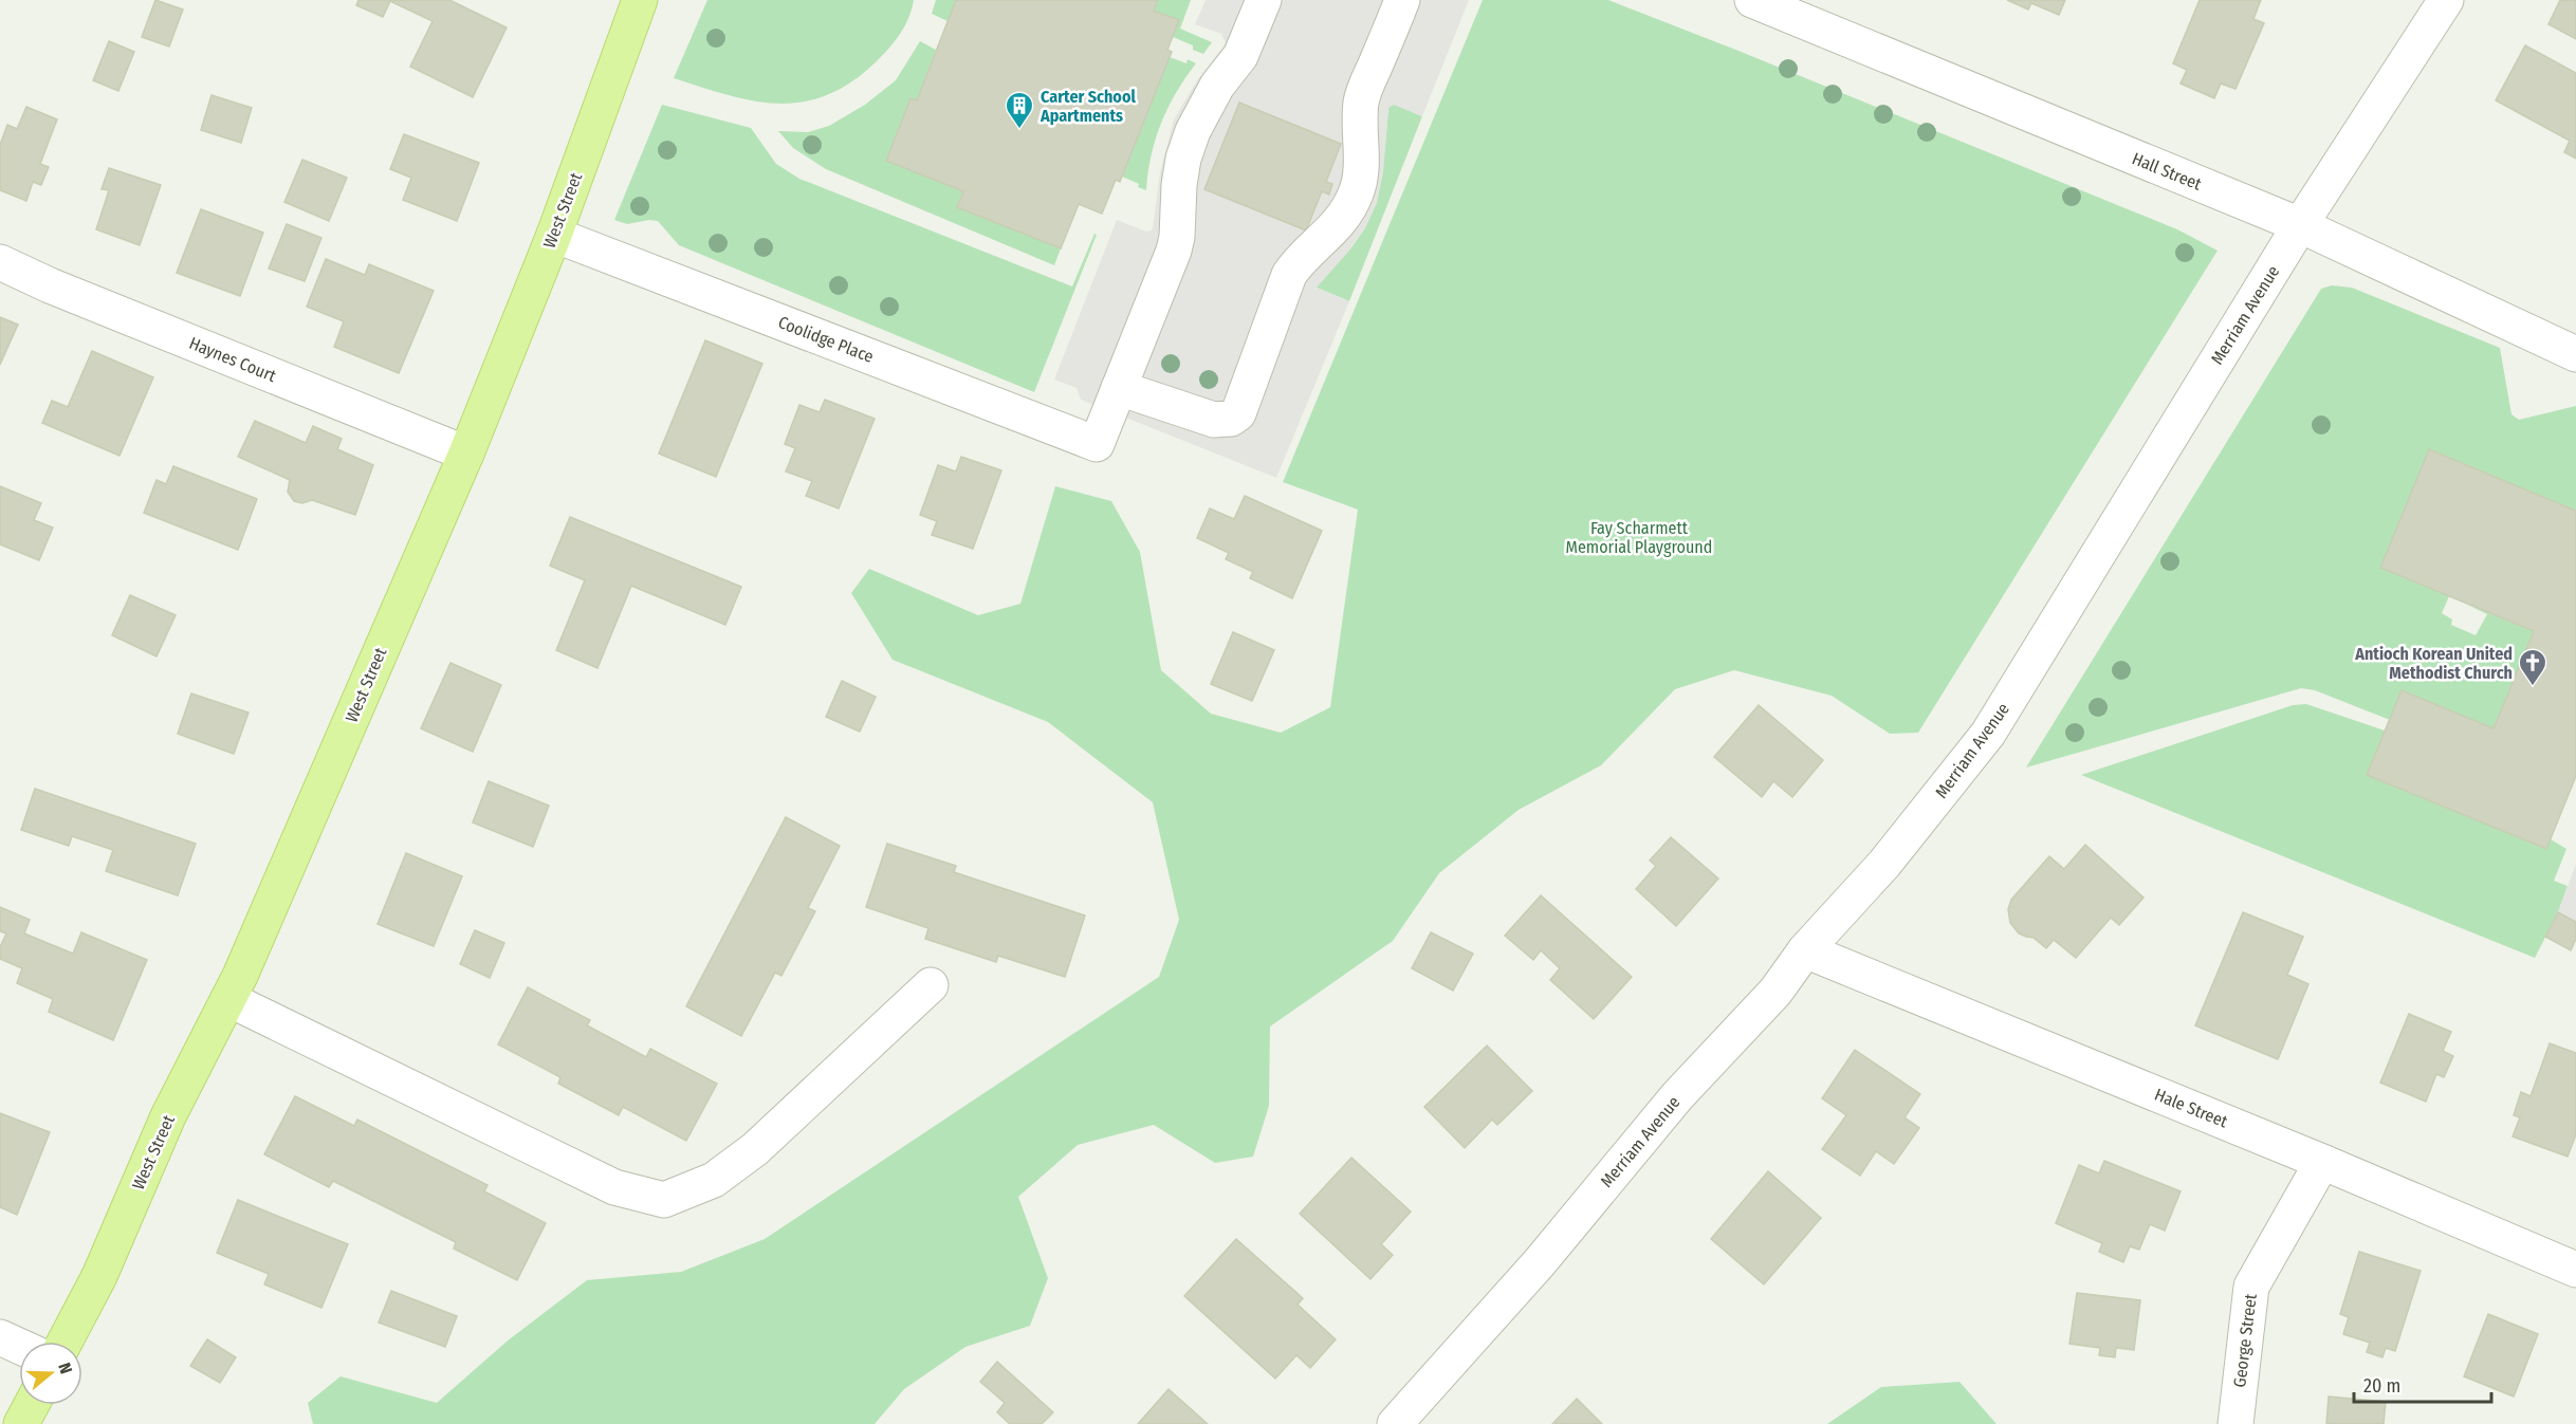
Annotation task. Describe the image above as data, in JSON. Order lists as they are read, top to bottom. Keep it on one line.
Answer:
{"streets":{"main road":["West Street"],"street":["Hall Street","Merriam Avenue","Coolidge Place","Haynes Court","Hale Street","George Street"]},"crossings":[["Hall Street","Merriam Avenue"],["West Street","Coolidge Place"],["West Street","Haynes Court"],["Merriam Avenue","Hale Street"],["Hale Street","George Street"]],"parks":["Fay Scharmett Memorial Playground"],"places":{"building":["Carter School Apartments"],"church":["Antioch Korean United Methodist Church"]},"scale_bar":"20 m","north":"right"}
